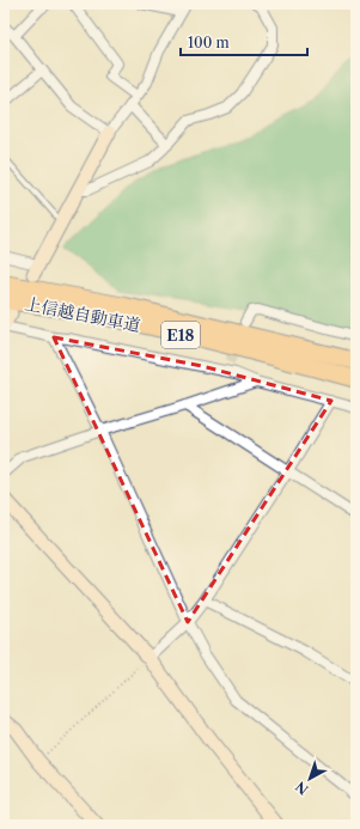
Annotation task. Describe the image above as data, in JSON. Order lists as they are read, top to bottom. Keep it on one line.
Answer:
{"streets":{"highway":["上信越自動車道","E18"]},"scale_bar":"100 m","north":"bottom left"}
